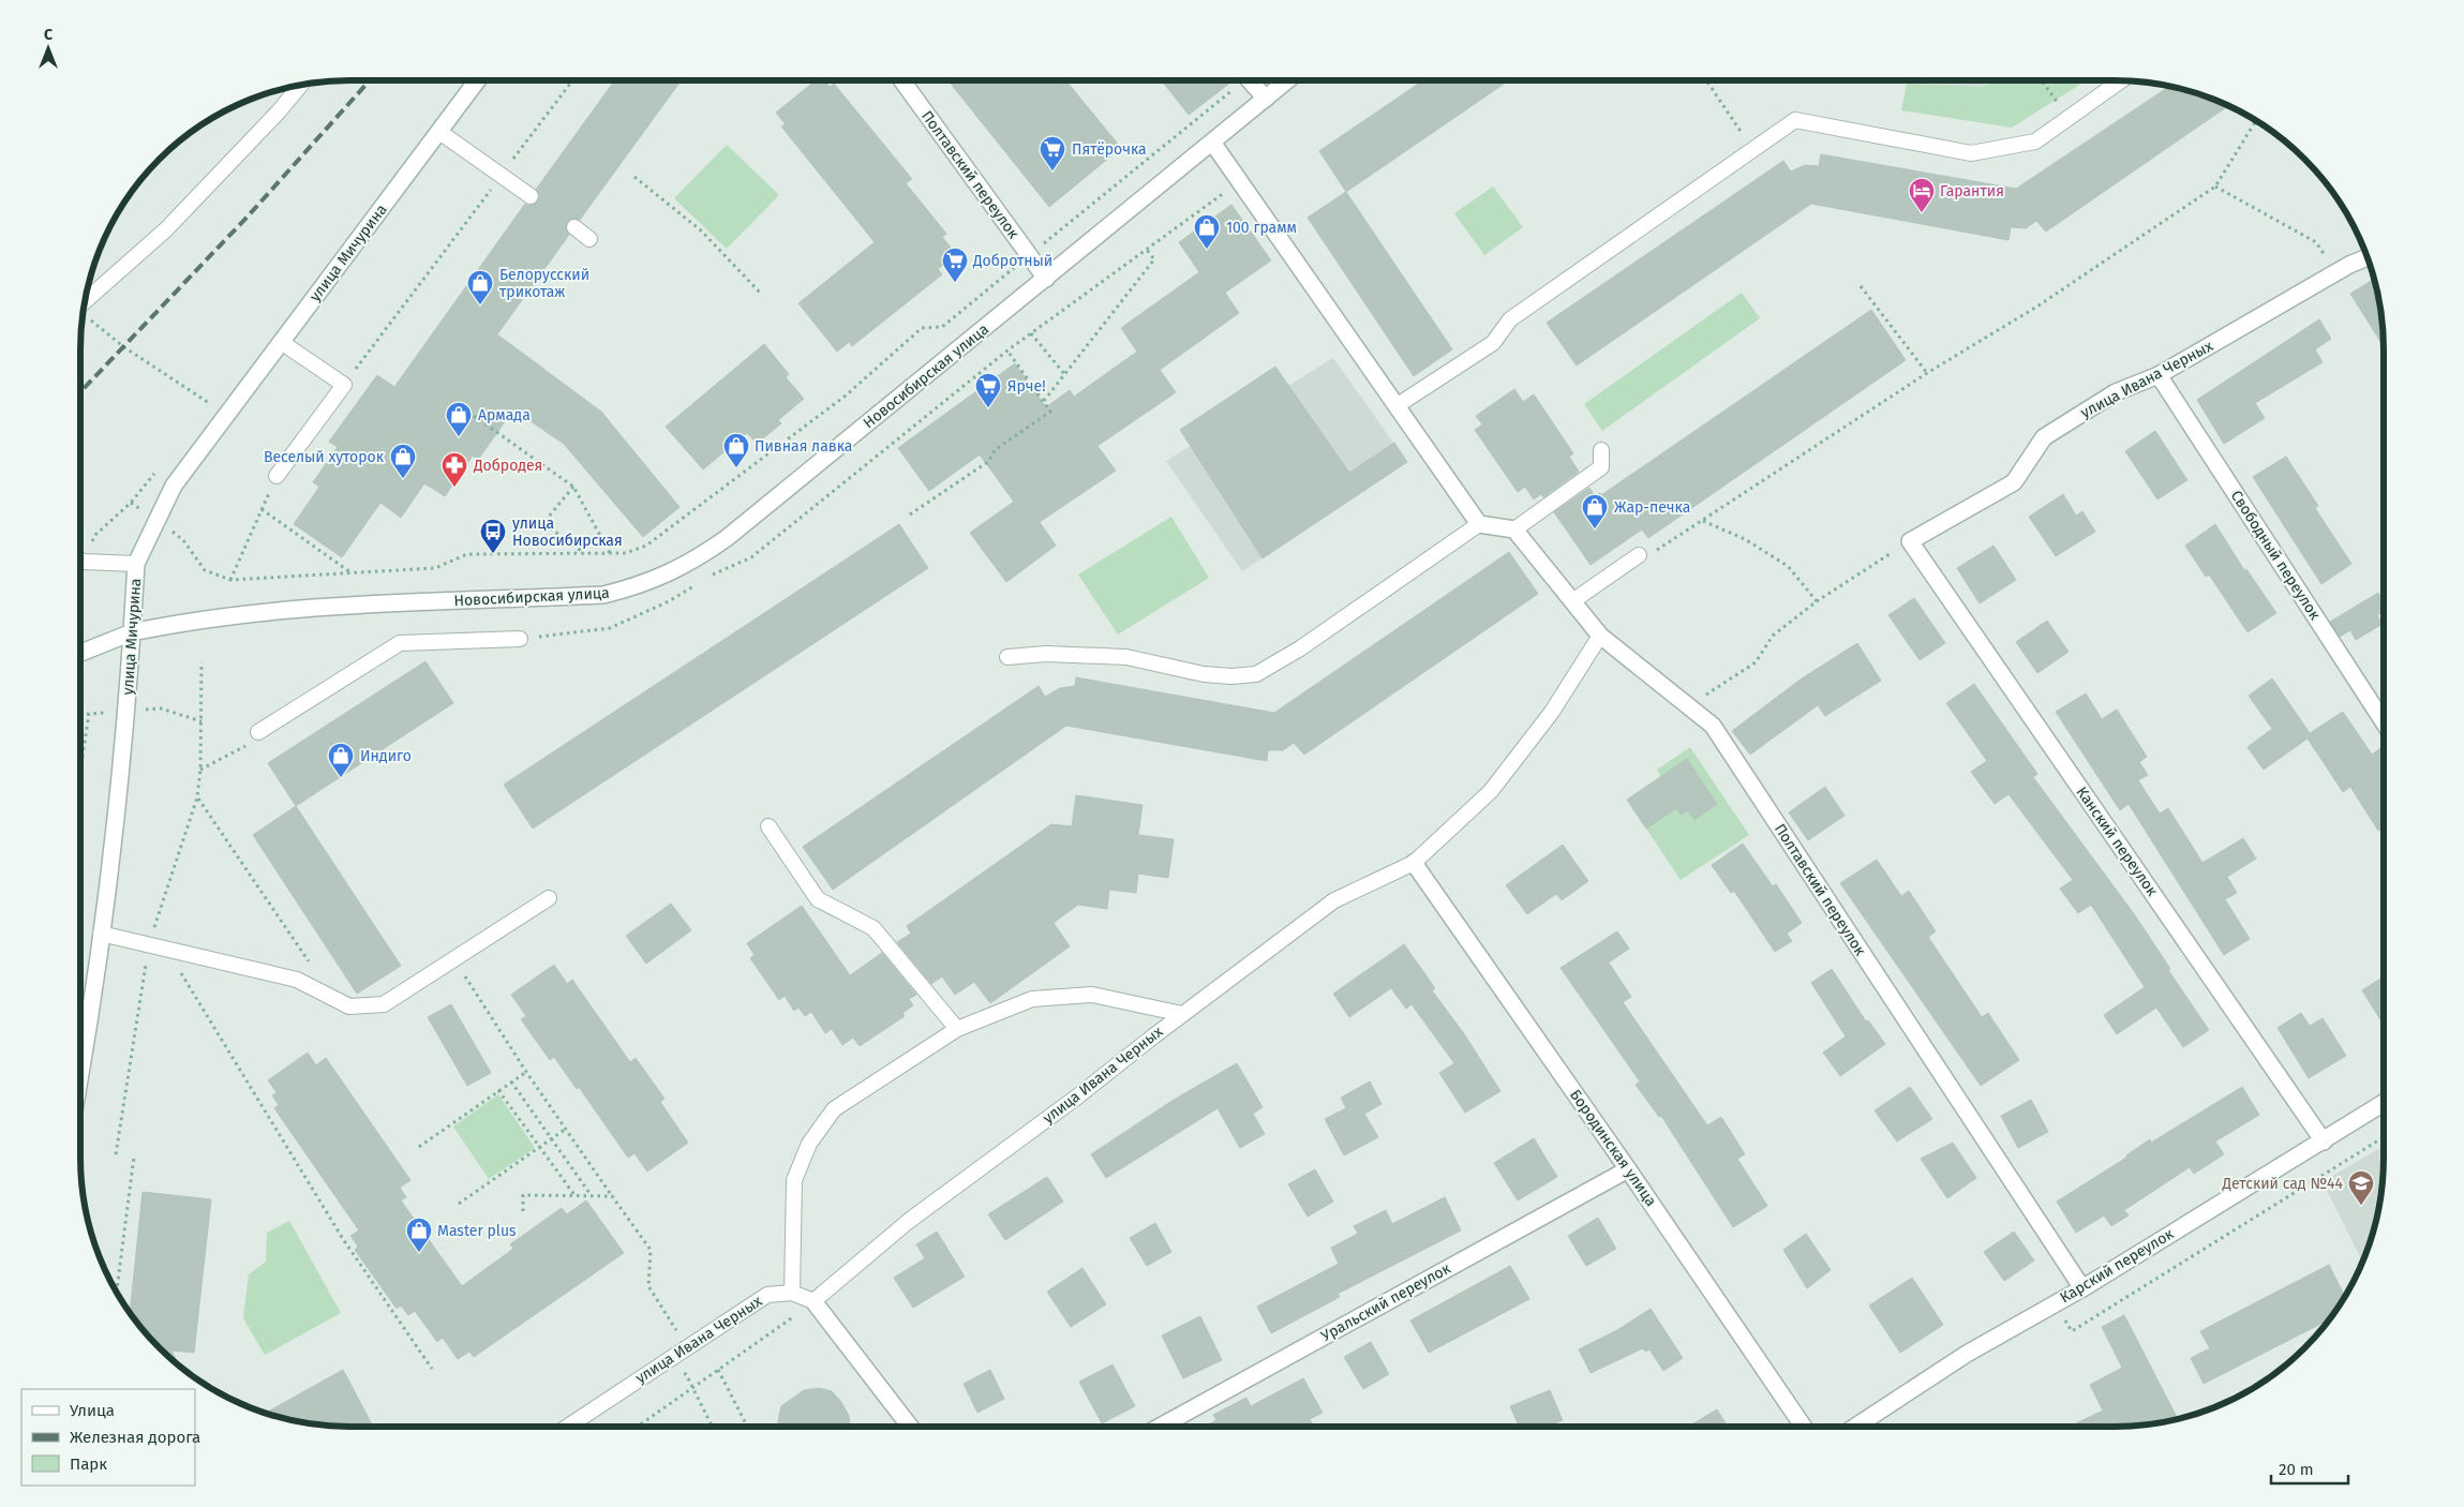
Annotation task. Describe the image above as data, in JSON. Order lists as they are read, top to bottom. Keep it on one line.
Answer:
{"streets":{"street":["Полтавский переулок","улица Мичурина","Новосибирская улица","улица Ивана Черных","Свободный переулок","Канский переулок","Бородинская улица","Карский переулок","Уральский переулок"]},"crossings":[["Полтавский переулок","Новосибирская улица"],["Полтавский переулок","улица Ивана Черных"],["Полтавский переулок","Карский переулок"],["улица Мичурина","Новосибирская улица"],["улица Ивана Черных","Свободный переулок"],["улица Ивана Черных","Канский переулок"],["улица Ивана Черных","Бородинская улица"],["Канский переулок","Карский переулок"],["Бородинская улица","Уральский переулок"]],"places":{"supermarket":["Пятёрочка","Добротный","Ярче!"],"hotel":["Гарантия"],"shop":["100 грамм","Белорусский трикотаж","Армада","Пивная лавка","Веселый хуторок","Жар-печка","Индиго","Master plus"],"pharmacy":["Добродея"],"bus stop":["улица Новосибирская"],"school or university":["Детский сад №44"]},"legend":["Улица","Железная дорога","Парк"],"scale_bar":"20 m","north":"top"}
